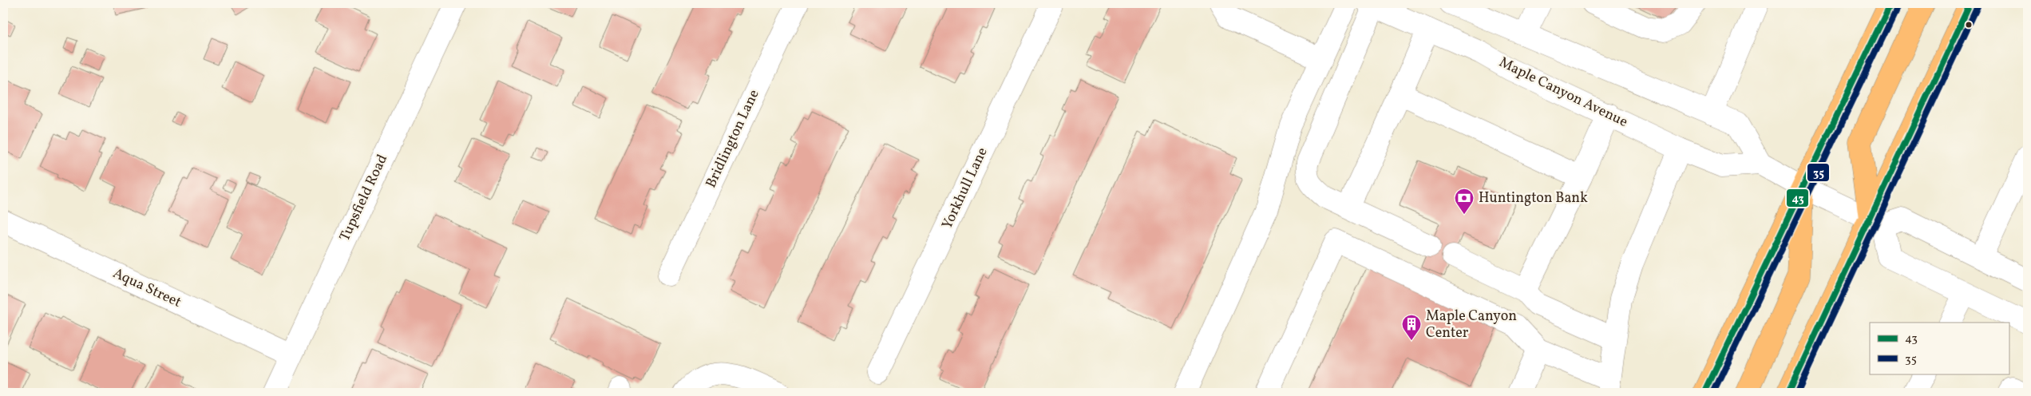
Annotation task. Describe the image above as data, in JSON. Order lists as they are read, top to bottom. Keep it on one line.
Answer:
{"streets":{"street":["Maple Canyon Avenue","Bridlington Lane","Yorkhull Lane","Tupsfield Road","Aqua Street"]},"crossings":[["Tupsfield Road","Aqua Street"]],"places":{"bank":["Huntington Bank"],"building":["Maple Canyon Center"]},"lines":["transit line 43","transit line 35"],"legend":["43","35"]}
